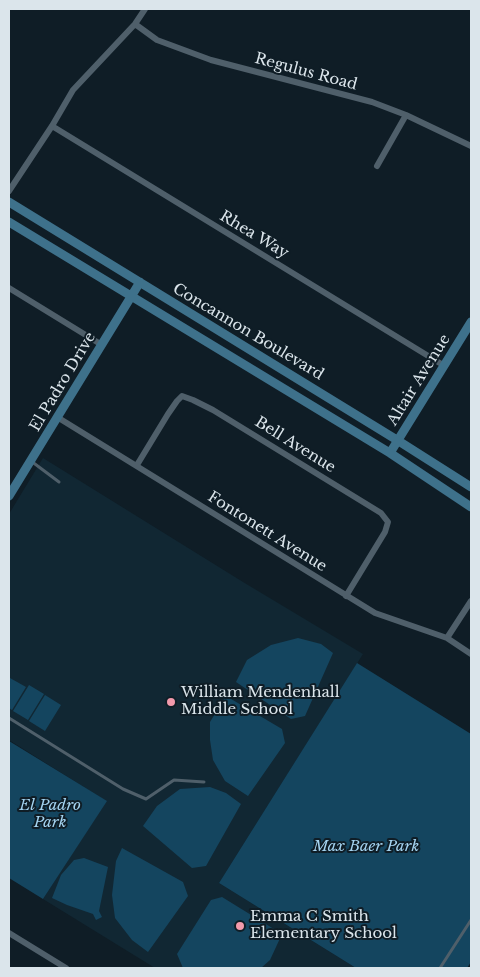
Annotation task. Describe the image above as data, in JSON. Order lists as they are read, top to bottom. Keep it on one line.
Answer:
{"streets":{"main road":["Concannon Boulevard","Altair Avenue","El Padro Drive"],"street":["Regulus Road","Rhea Way","Bell Avenue","Fontonett Avenue"]},"crossings":[["Rhea Way","Altair Avenue"],["Concannon Boulevard","Altair Avenue"],["Concannon Boulevard","El Padro Drive"],["El Padro Drive","Fontonett Avenue"],["Bell Avenue","Fontonett Avenue"]],"parks":["El Padro Park","Max Baer Park"],"places":["William Mendenhall Middle School","Emma C Smith Elementary School"]}
